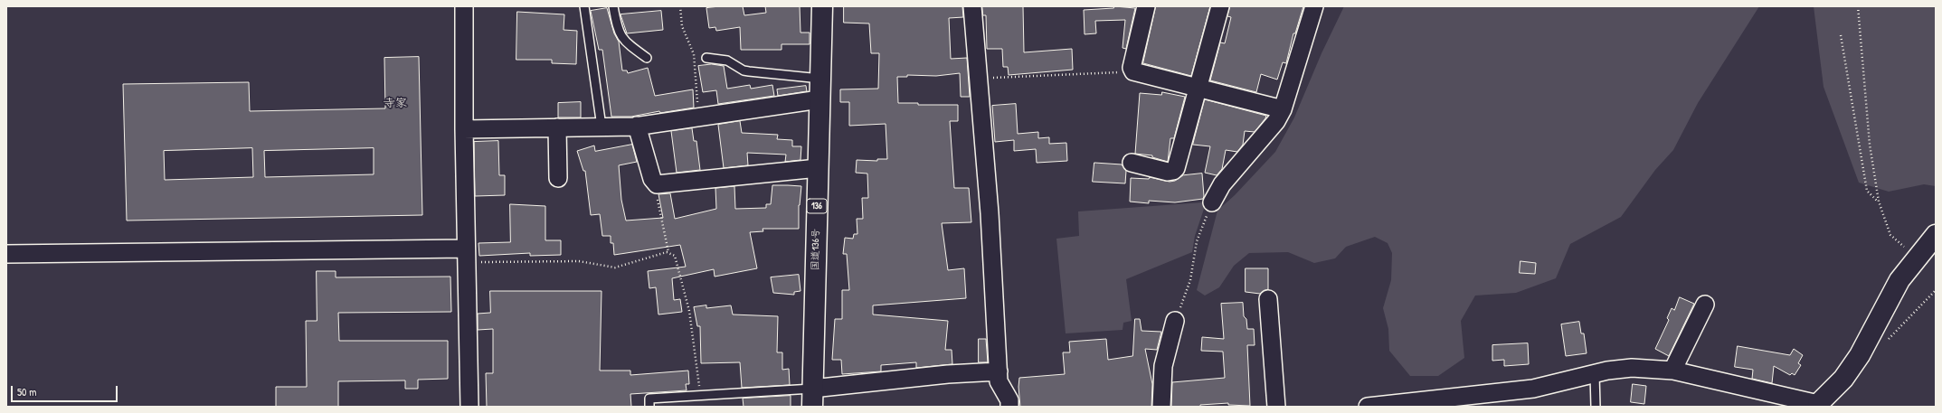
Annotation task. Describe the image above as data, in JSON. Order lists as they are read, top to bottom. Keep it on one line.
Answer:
{"streets":{"main road":["136","国道136号"]},"districts":["寺家"],"scale_bar":"50 m"}
